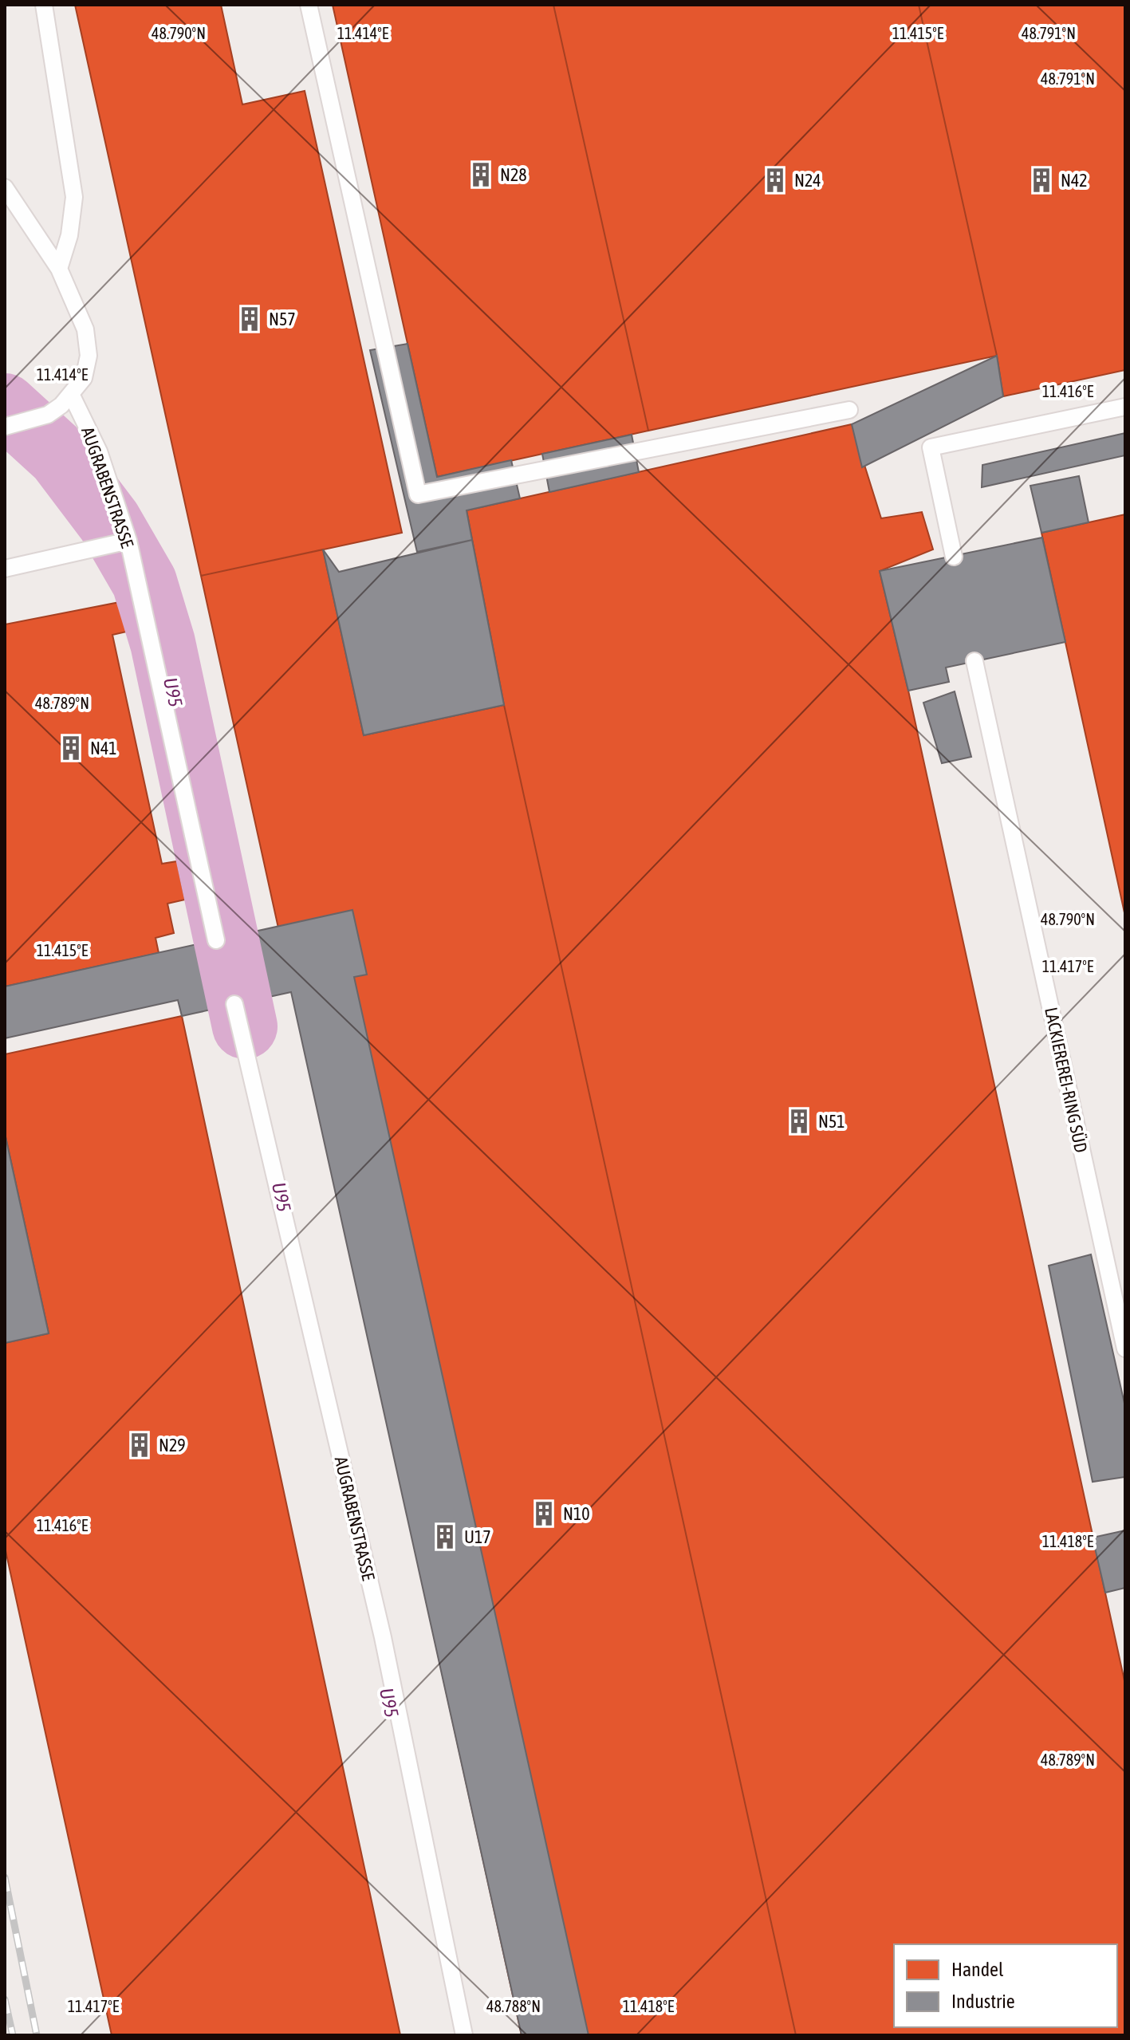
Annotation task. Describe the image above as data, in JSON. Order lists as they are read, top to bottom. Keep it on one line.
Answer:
{"streets":{"lane":["AUGRABENSTRASSE","LACKIEREREI-RING SÜD"]},"water":["U95"],"places":{"building":["N28","N24","N42","N57","N41","N51","N29","N10","U17"]},"legend":["Handel","Industrie"],"coordinates":["48.790°N","48.791°N","11.414°E","11.415°E","11.416°E","48.789°N","11.417°E","11.418°E","48.788°N"]}
